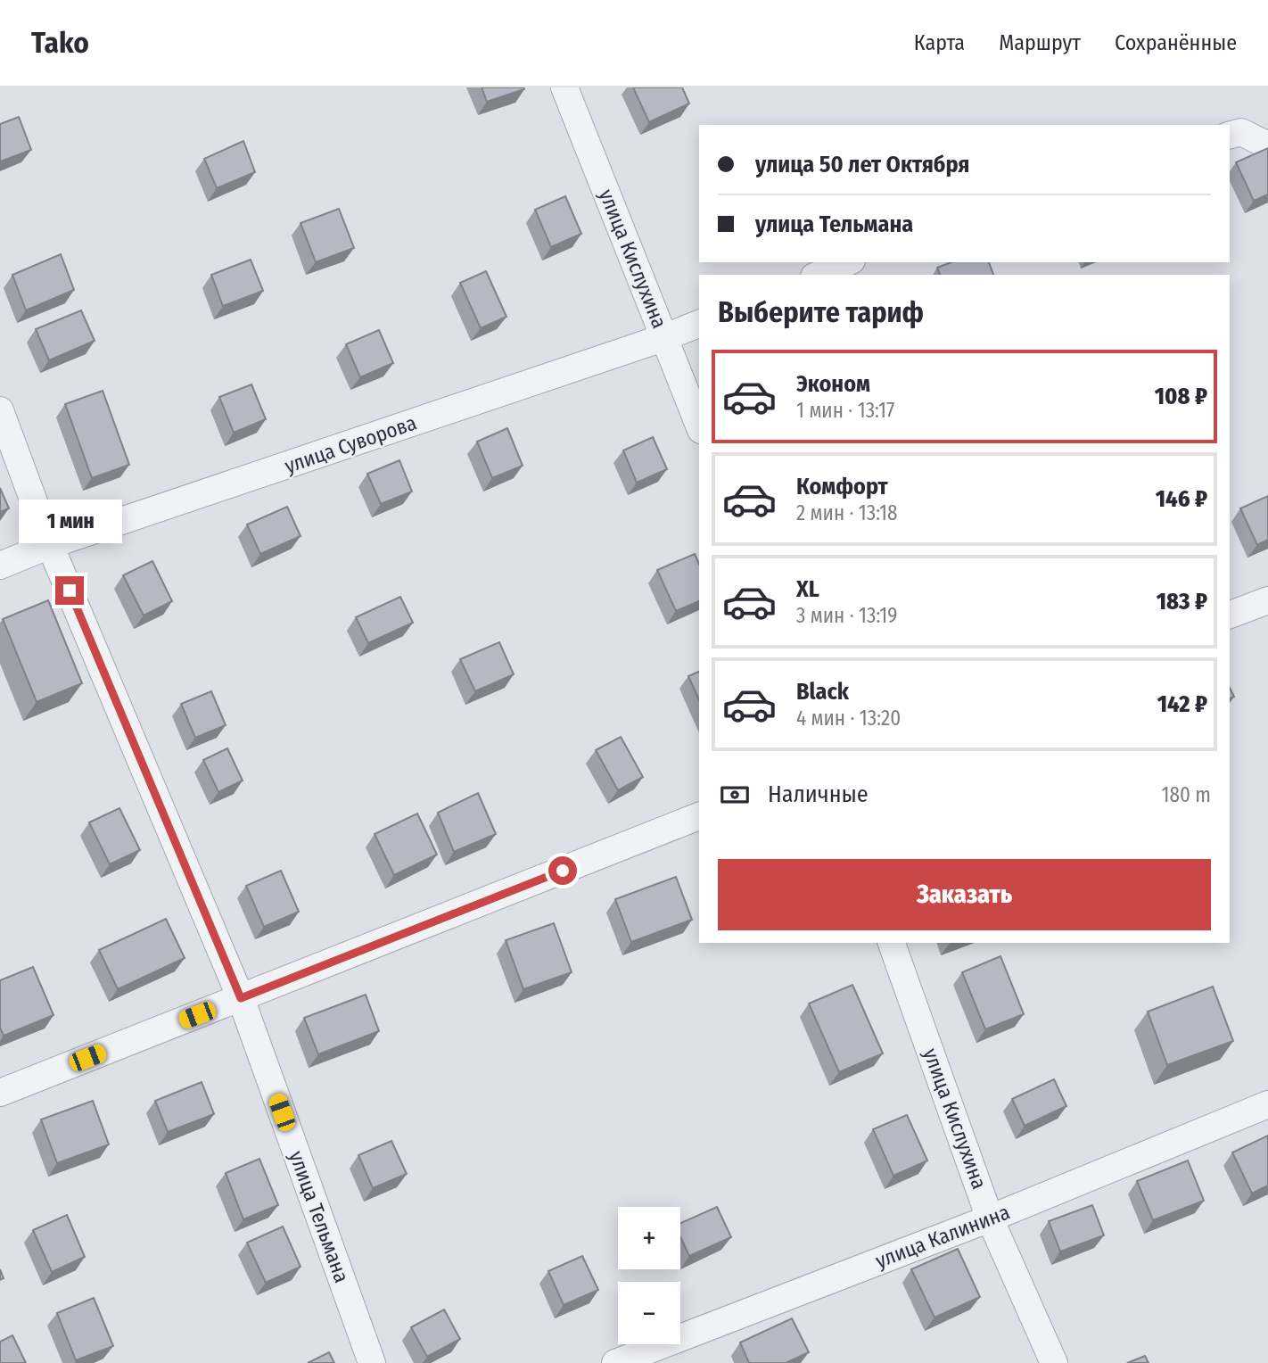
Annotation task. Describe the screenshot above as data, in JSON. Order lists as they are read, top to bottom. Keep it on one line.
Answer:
{"streets":{"street":["улица Кислухина","улица Суворова","улица Тельмана","улица Калинина"]},"crossings":[["улица Кислухина","улица Суворова"],["улица Кислухина","улица Калинина"],["улица Суворова","улица Тельмана"]],"page":{"header":"Tako","nav":["Карта","Маршрут","Сохранённые"],"banner":["улица 50 лет Октября","улица Тельмана"],"heading":"Выберите тариф","list":[{"name":"Эконом","note":"1 мин · 13:17","value":"108 ₽"},{"name":"Комфорт","note":"2 мин · 13:18","value":"146 ₽"},{"name":"XL","note":"3 мин · 13:19","value":"183 ₽"},{"name":"Black","note":"4 мин · 13:20","value":"142 ₽"}],"bubble":"1 мин","pay":["Наличные","180 m"],"buttons":"Заказать","map_buttons":["+","−"]}}
